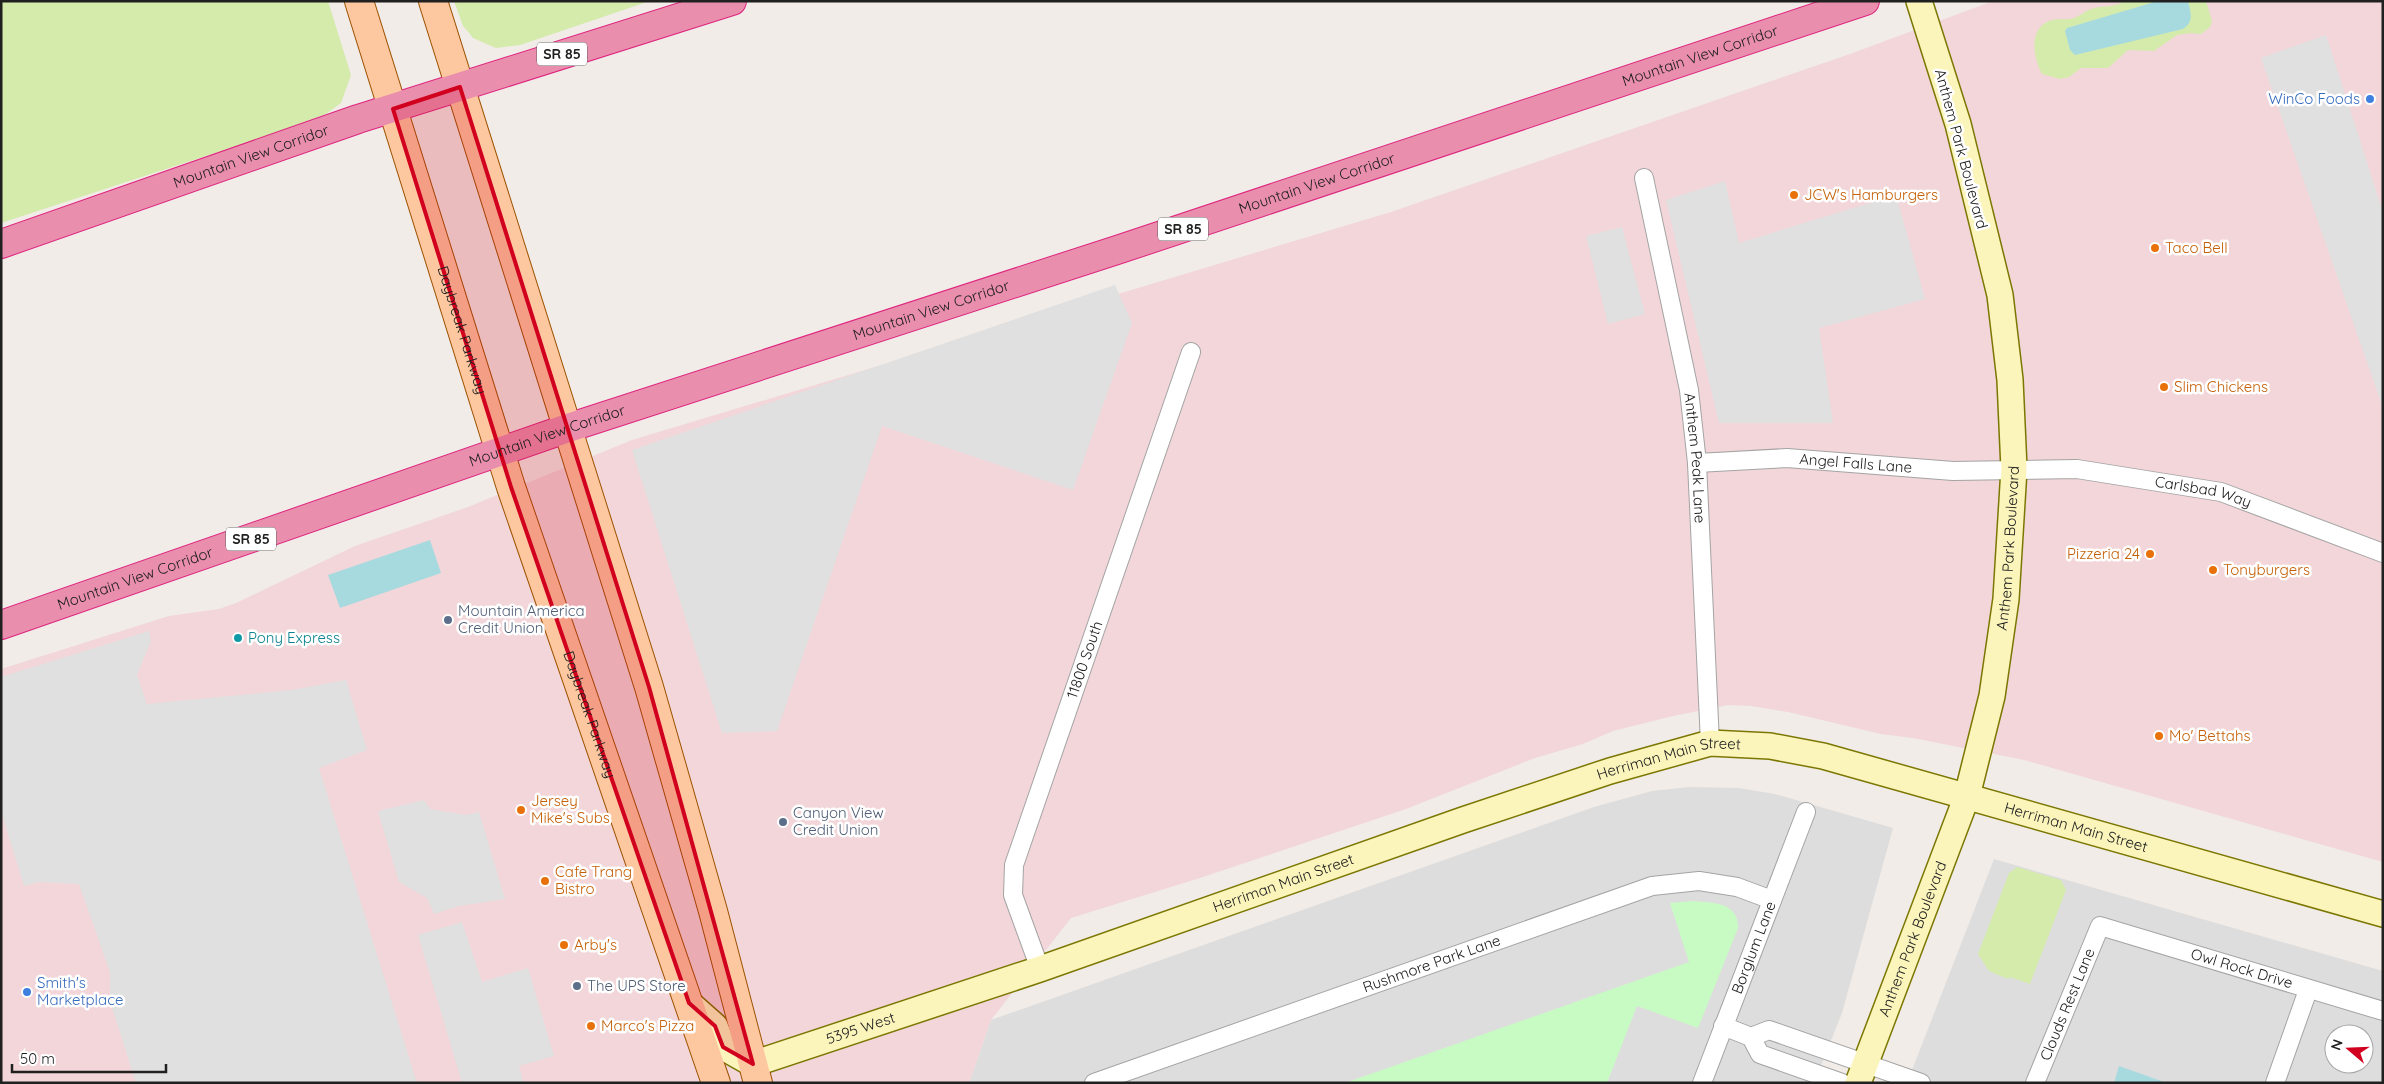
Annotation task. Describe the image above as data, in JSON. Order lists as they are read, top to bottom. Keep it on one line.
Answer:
{"streets":{"highway":["SR 85","Mountain View Corridor"],"main road":["Anthem Park Boulevard","Daybreak Parkway","Herriman Main Street","5395 West"],"street":["Anthem Peak Lane","Angel Falls Lane","Carlsbad Way","11800 South","Borglum Lane","Rushmore Park Lane","Owl Rock Drive","Clouds Rest Lane"]},"crossings":[["Mountain View Corridor","Daybreak Parkway"],["Anthem Park Boulevard","Angel Falls Lane"],["Anthem Park Boulevard","Carlsbad Way"],["Anthem Park Boulevard","Herriman Main Street"],["Anthem Peak Lane","Angel Falls Lane"],["Anthem Peak Lane","Herriman Main Street"],["Angel Falls Lane","Carlsbad Way"],["11800 South","Herriman Main Street"],["Herriman Main Street","5395 West"],["Borglum Lane","Rushmore Park Lane"],["Owl Rock Drive","Clouds Rest Lane"]],"places":["WinCo Foods","JCW's Hamburgers","Taco Bell","Slim Chickens","Pizzeria 24","Tonyburgers","Mountain America Credit Union","Pony Express","Mo' Bettahs","Jersey Mike's Subs","Canyon View Credit Union","Cafe Trang Bistro","Arby's","The UPS Store","Smith's Marketplace","Marco's Pizza"],"scale_bar":"50 m","north":"left"}
